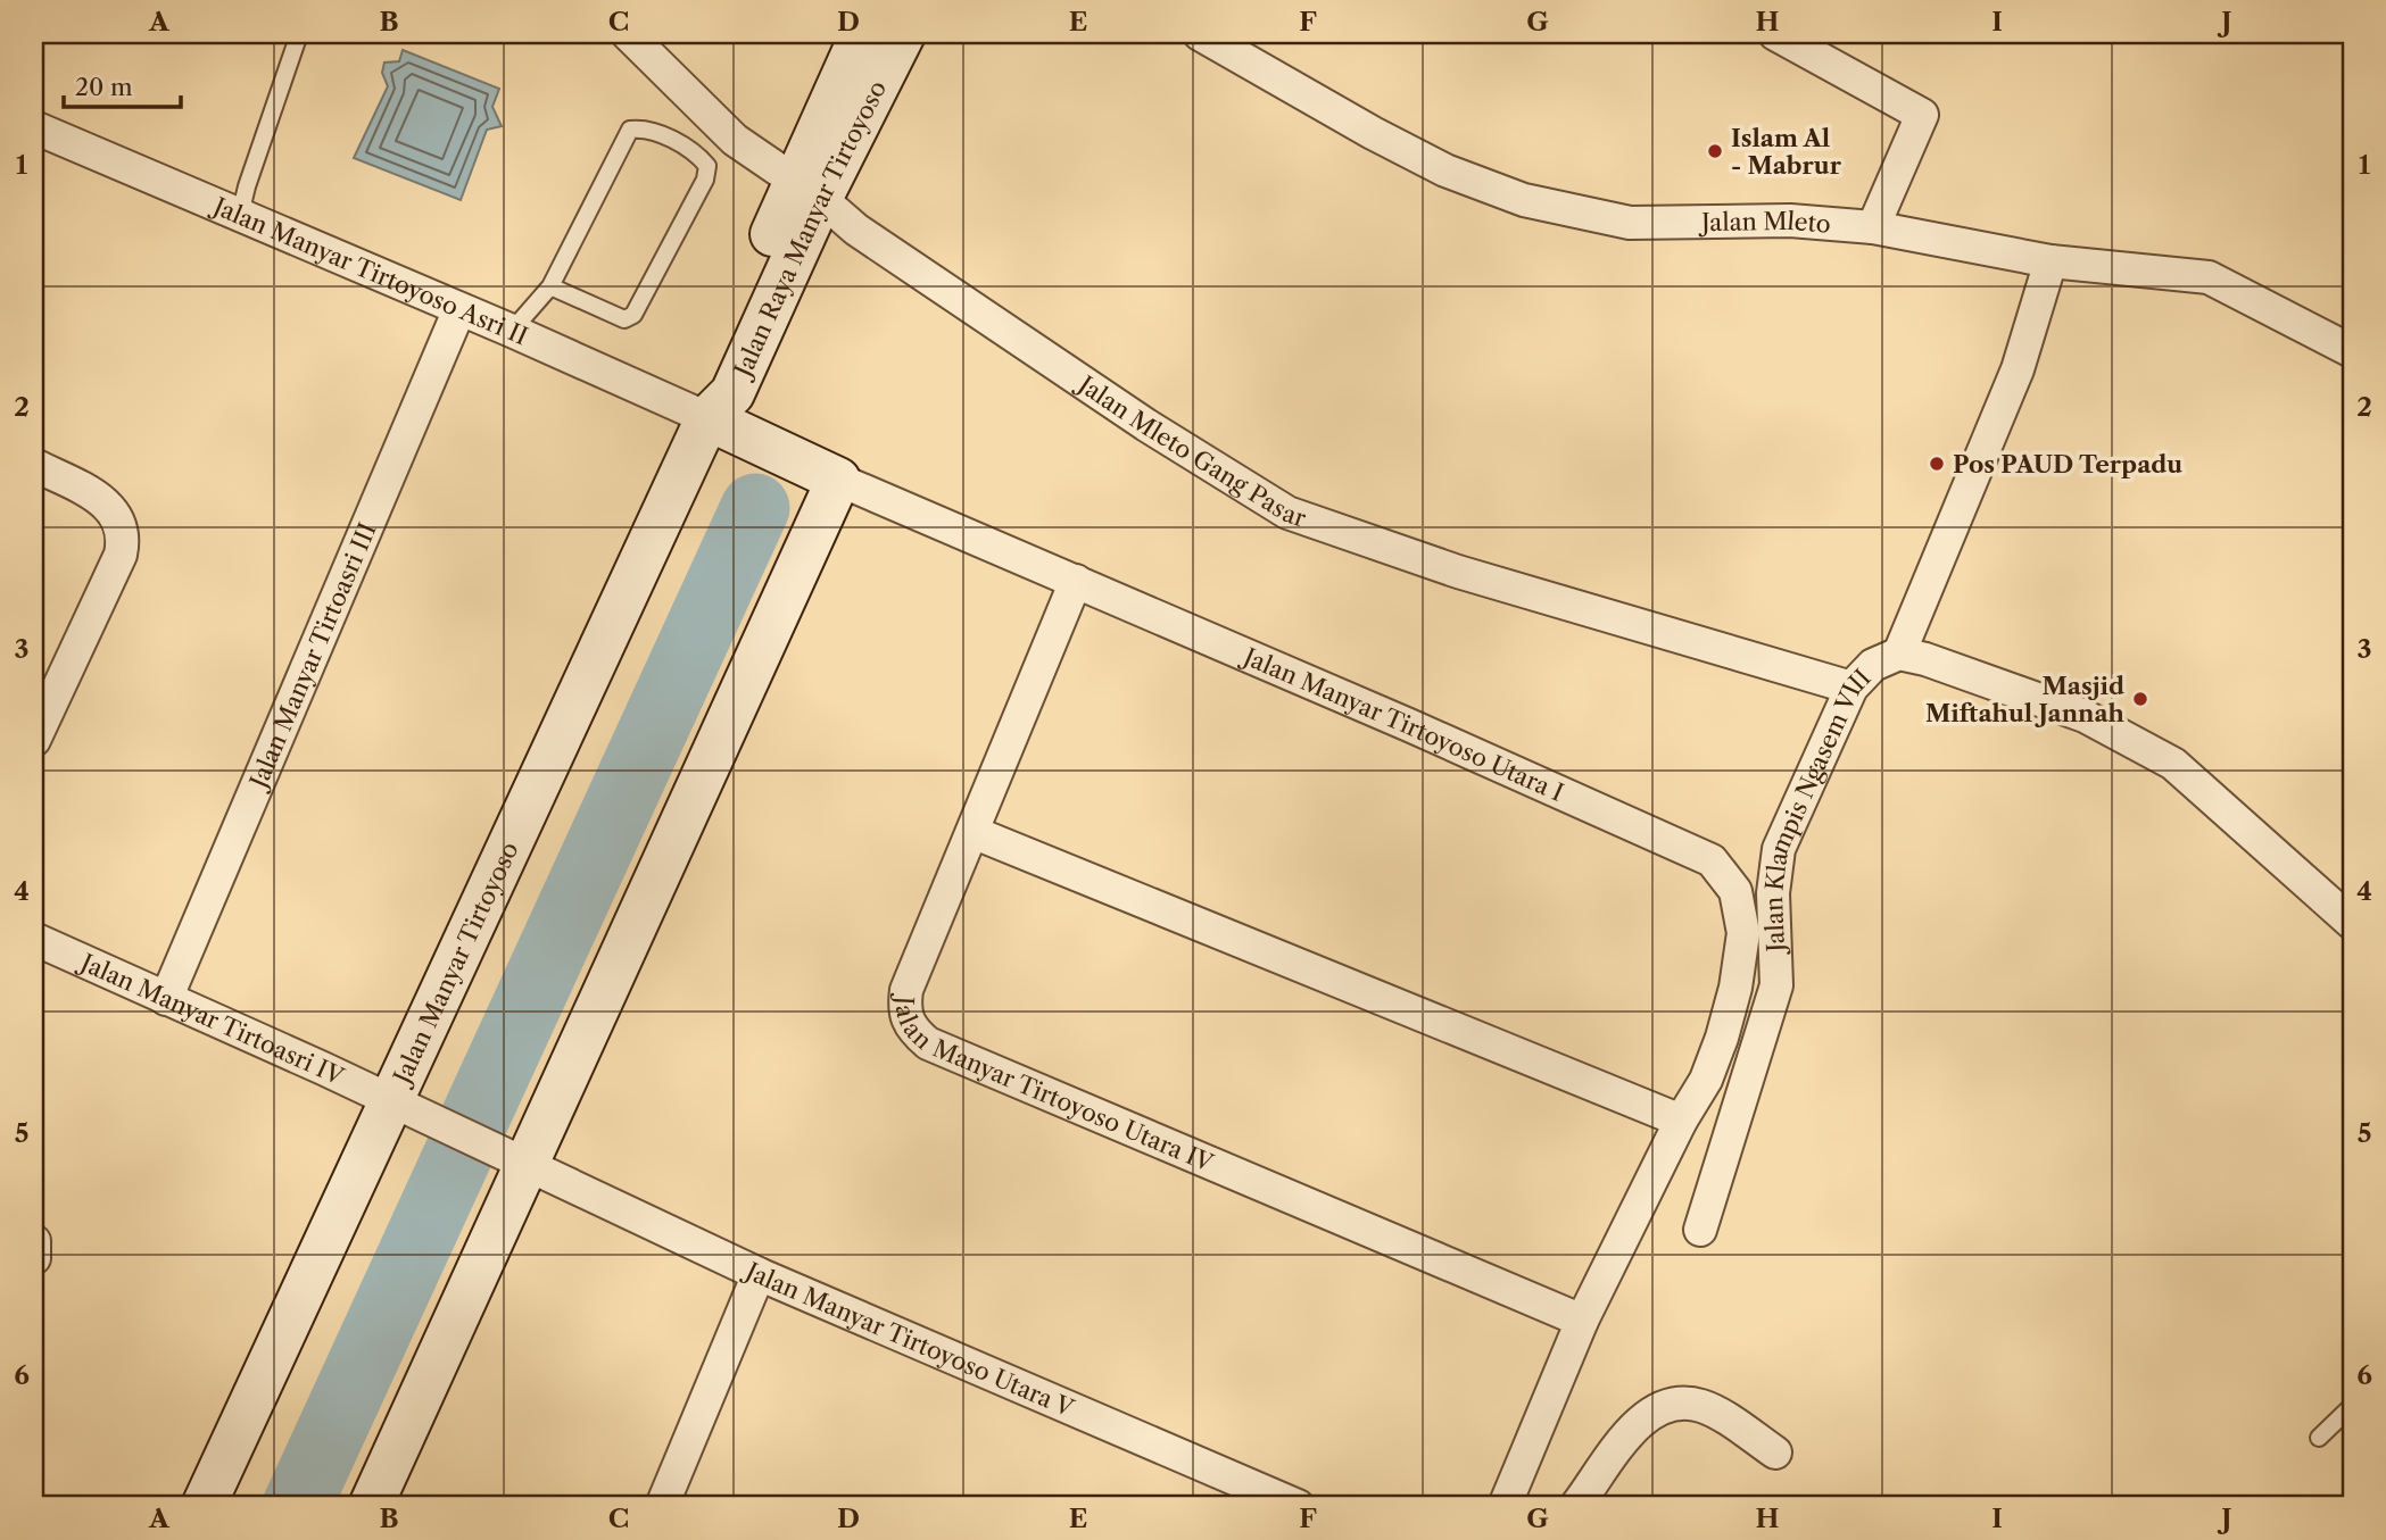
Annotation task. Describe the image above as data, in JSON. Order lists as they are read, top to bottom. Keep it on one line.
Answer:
{"streets":{"street":["Jalan Mleto","Jalan Raya Manyar Tirtoyoso","Jalan Manyar Tirtoyoso Asri II","Jalan Mleto Gang Pasar","Jalan Manyar Tirtoasri III","Jalan Manyar Tirtoyoso Utara I","Jalan Klampis Ngasem VIII","Jalan Manyar Tirtoyoso","Jalan Manyar Tirtoasri IV","Jalan Manyar Tirtoyoso Utara IV","Jalan Manyar Tirtoyoso Utara V"]},"crossings":[["Jalan Raya Manyar Tirtoyoso","Jalan Manyar Tirtoyoso Asri II"],["Jalan Raya Manyar Tirtoyoso","Jalan Mleto Gang Pasar"],["Jalan Raya Manyar Tirtoyoso","Jalan Manyar Tirtoyoso"],["Jalan Manyar Tirtoyoso Asri II","Jalan Manyar Tirtoasri III"],["Jalan Manyar Tirtoyoso Asri II","Jalan Manyar Tirtoyoso"],["Jalan Mleto Gang Pasar","Jalan Klampis Ngasem VIII"],["Jalan Manyar Tirtoasri III","Jalan Manyar Tirtoasri IV"],["Jalan Manyar Tirtoyoso Utara I","Jalan Manyar Tirtoyoso Utara IV"],["Jalan Manyar Tirtoyoso","Jalan Manyar Tirtoasri IV"],["Jalan Manyar Tirtoasri IV","Jalan Manyar Tirtoyoso Utara V"]],"places":["Islam Al - Mabrur","Pos PAUD Terpadu","Masjid Miftahul Jannah"],"scale_bar":"20 m","grid":{"columns":["A","B","C","D","E","F","G","H","I","J"],"rows":["1","2","3","4","5","6"]}}
